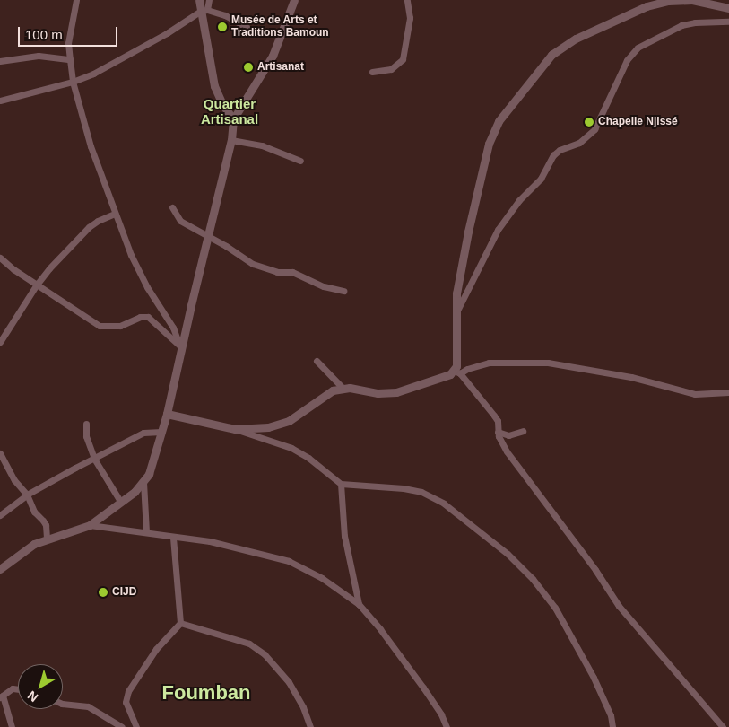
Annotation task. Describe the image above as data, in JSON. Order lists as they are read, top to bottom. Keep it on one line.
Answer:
{"districts":["Quartier Artisanal","Foumban"],"places":["Musée de Arts et Traditions Bamoun","Artisanat","Chapelle Njissé","CIJD"],"scale_bar":"100 m","north":"bottom left"}
